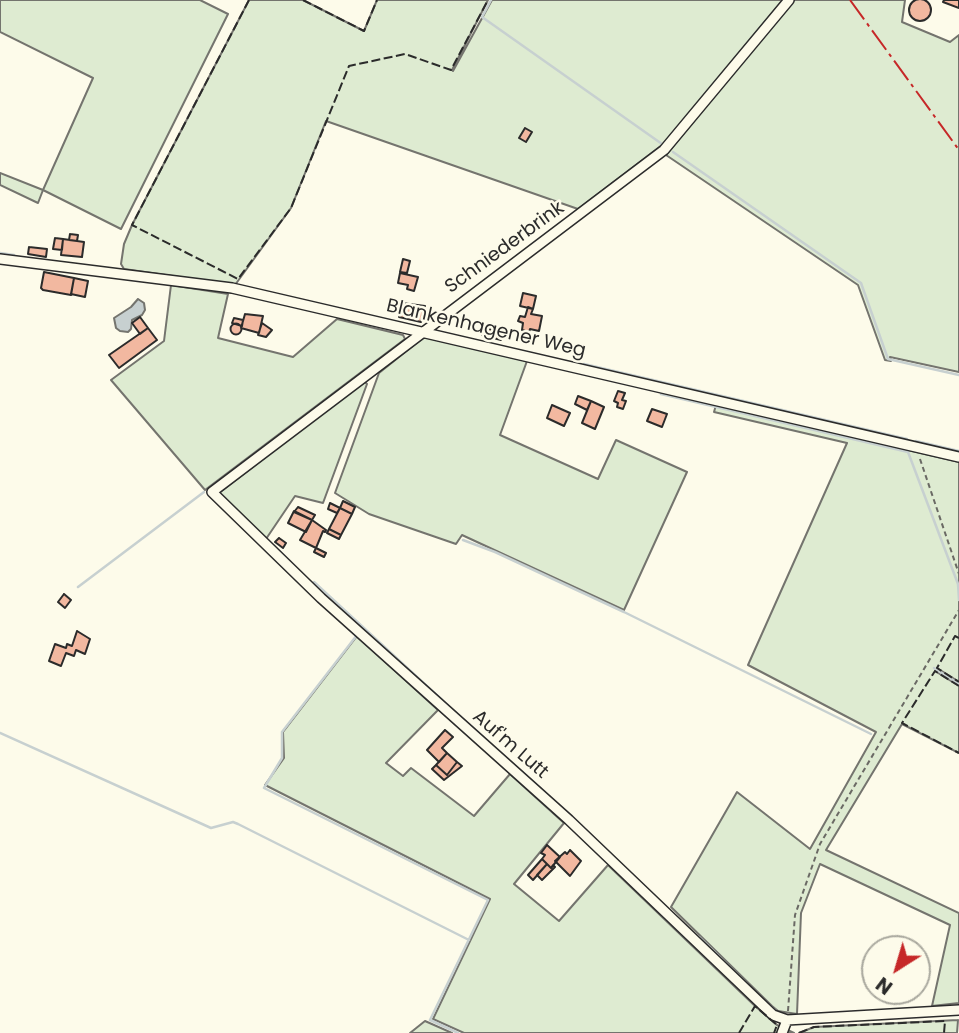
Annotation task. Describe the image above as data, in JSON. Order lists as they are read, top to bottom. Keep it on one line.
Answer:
{"streets":{"street":["Schniederbrink","Blankenhagener Weg","Auf'm Lutt"]},"crossings":[["Schniederbrink","Blankenhagener Weg"],["Schniederbrink","Auf'm Lutt"]],"north":"bottom left"}
